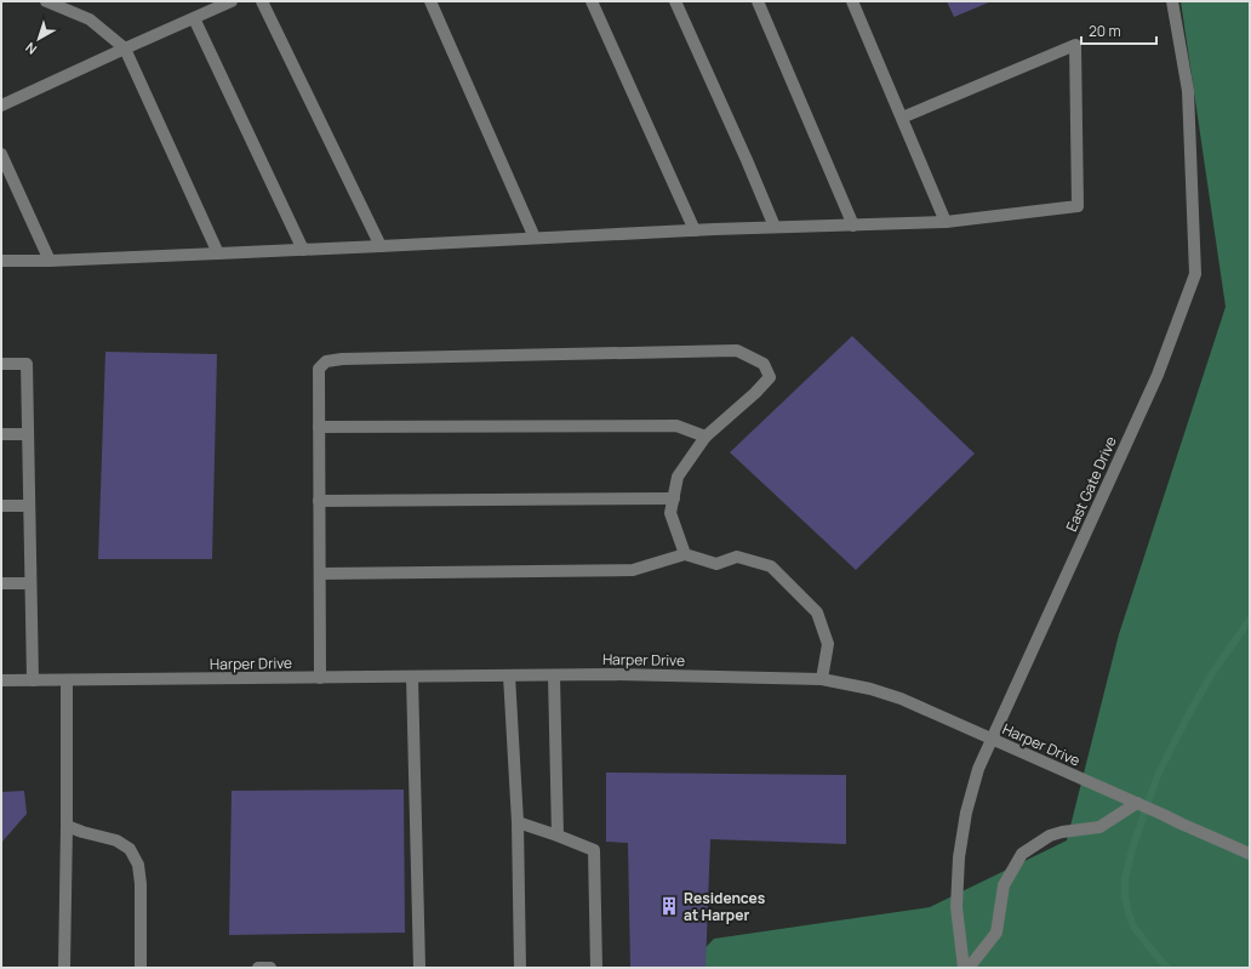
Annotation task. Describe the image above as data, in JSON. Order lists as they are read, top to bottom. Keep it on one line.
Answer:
{"streets":{"street":["East Gate Drive","Harper Drive"]},"crossings":[["East Gate Drive","Harper Drive"]],"places":{"building":["Residences at Harper"]},"scale_bar":"20 m","north":"bottom left"}
